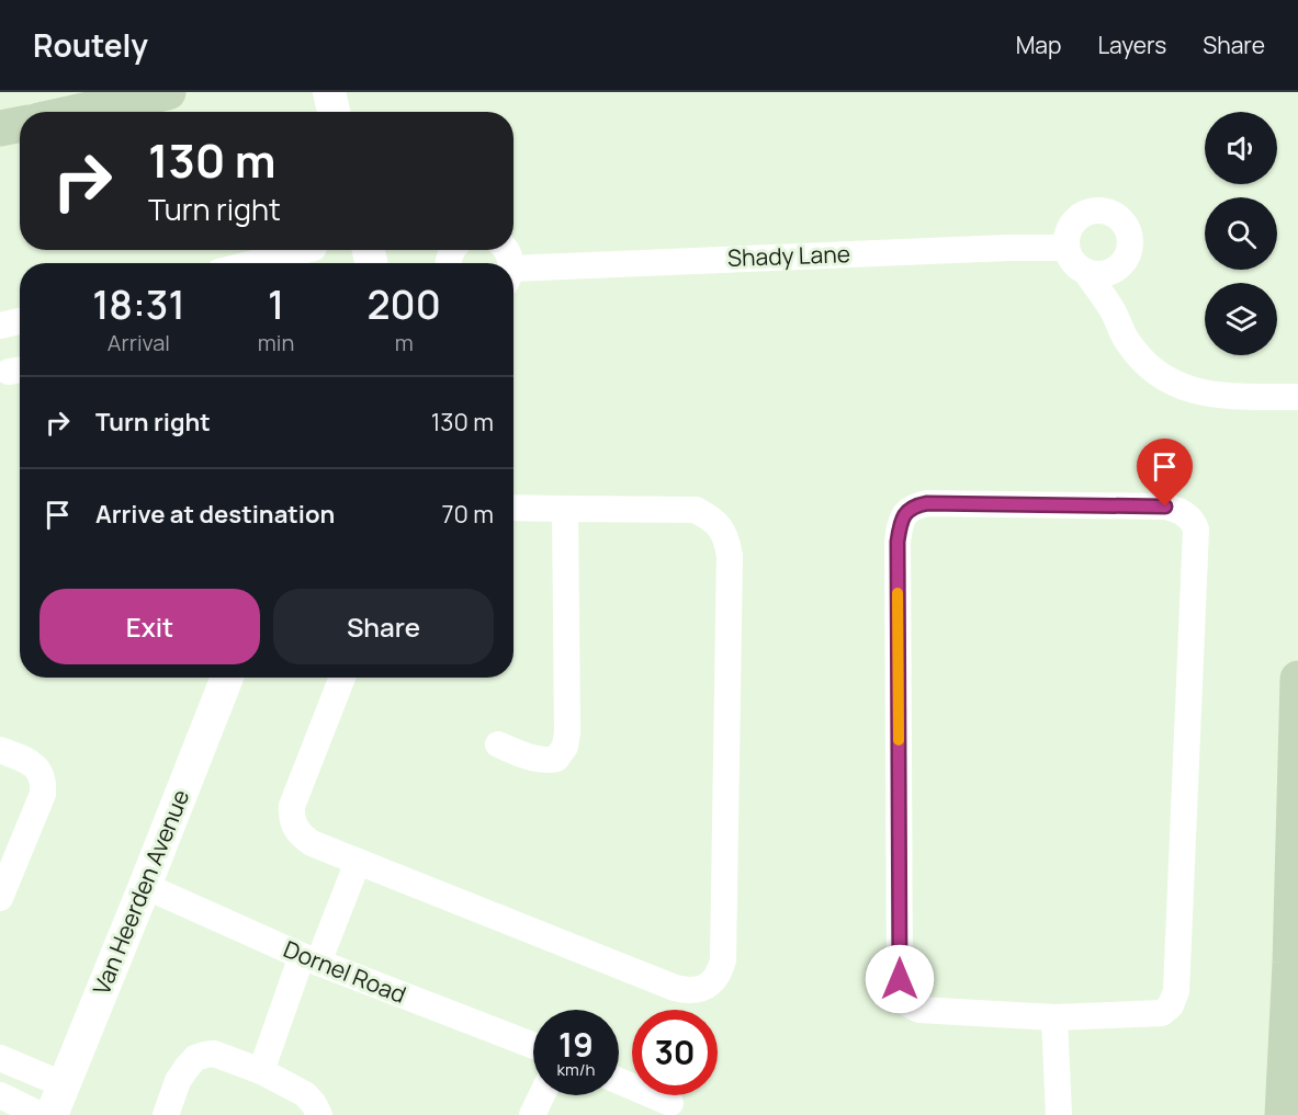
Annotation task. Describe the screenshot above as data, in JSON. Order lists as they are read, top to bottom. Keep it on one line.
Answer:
{"streets":{"street":["Shady Lane","Van Heerden Avenue","Dornel Road"]},"crossings":[["Van Heerden Avenue","Dornel Road"]],"page":{"header":"Routely","nav":["Map","Layers","Share"],"turn":["130 m","Turn right"],"eta":["18:31","Arrival","1","min","200","m"],"list":[{"name":"Turn right","value":"130 m"},{"name":"Arrive at destination","value":"70 m"}],"buttons":["Exit","Share"],"speed":"19 km/h","limit":"30"}}
